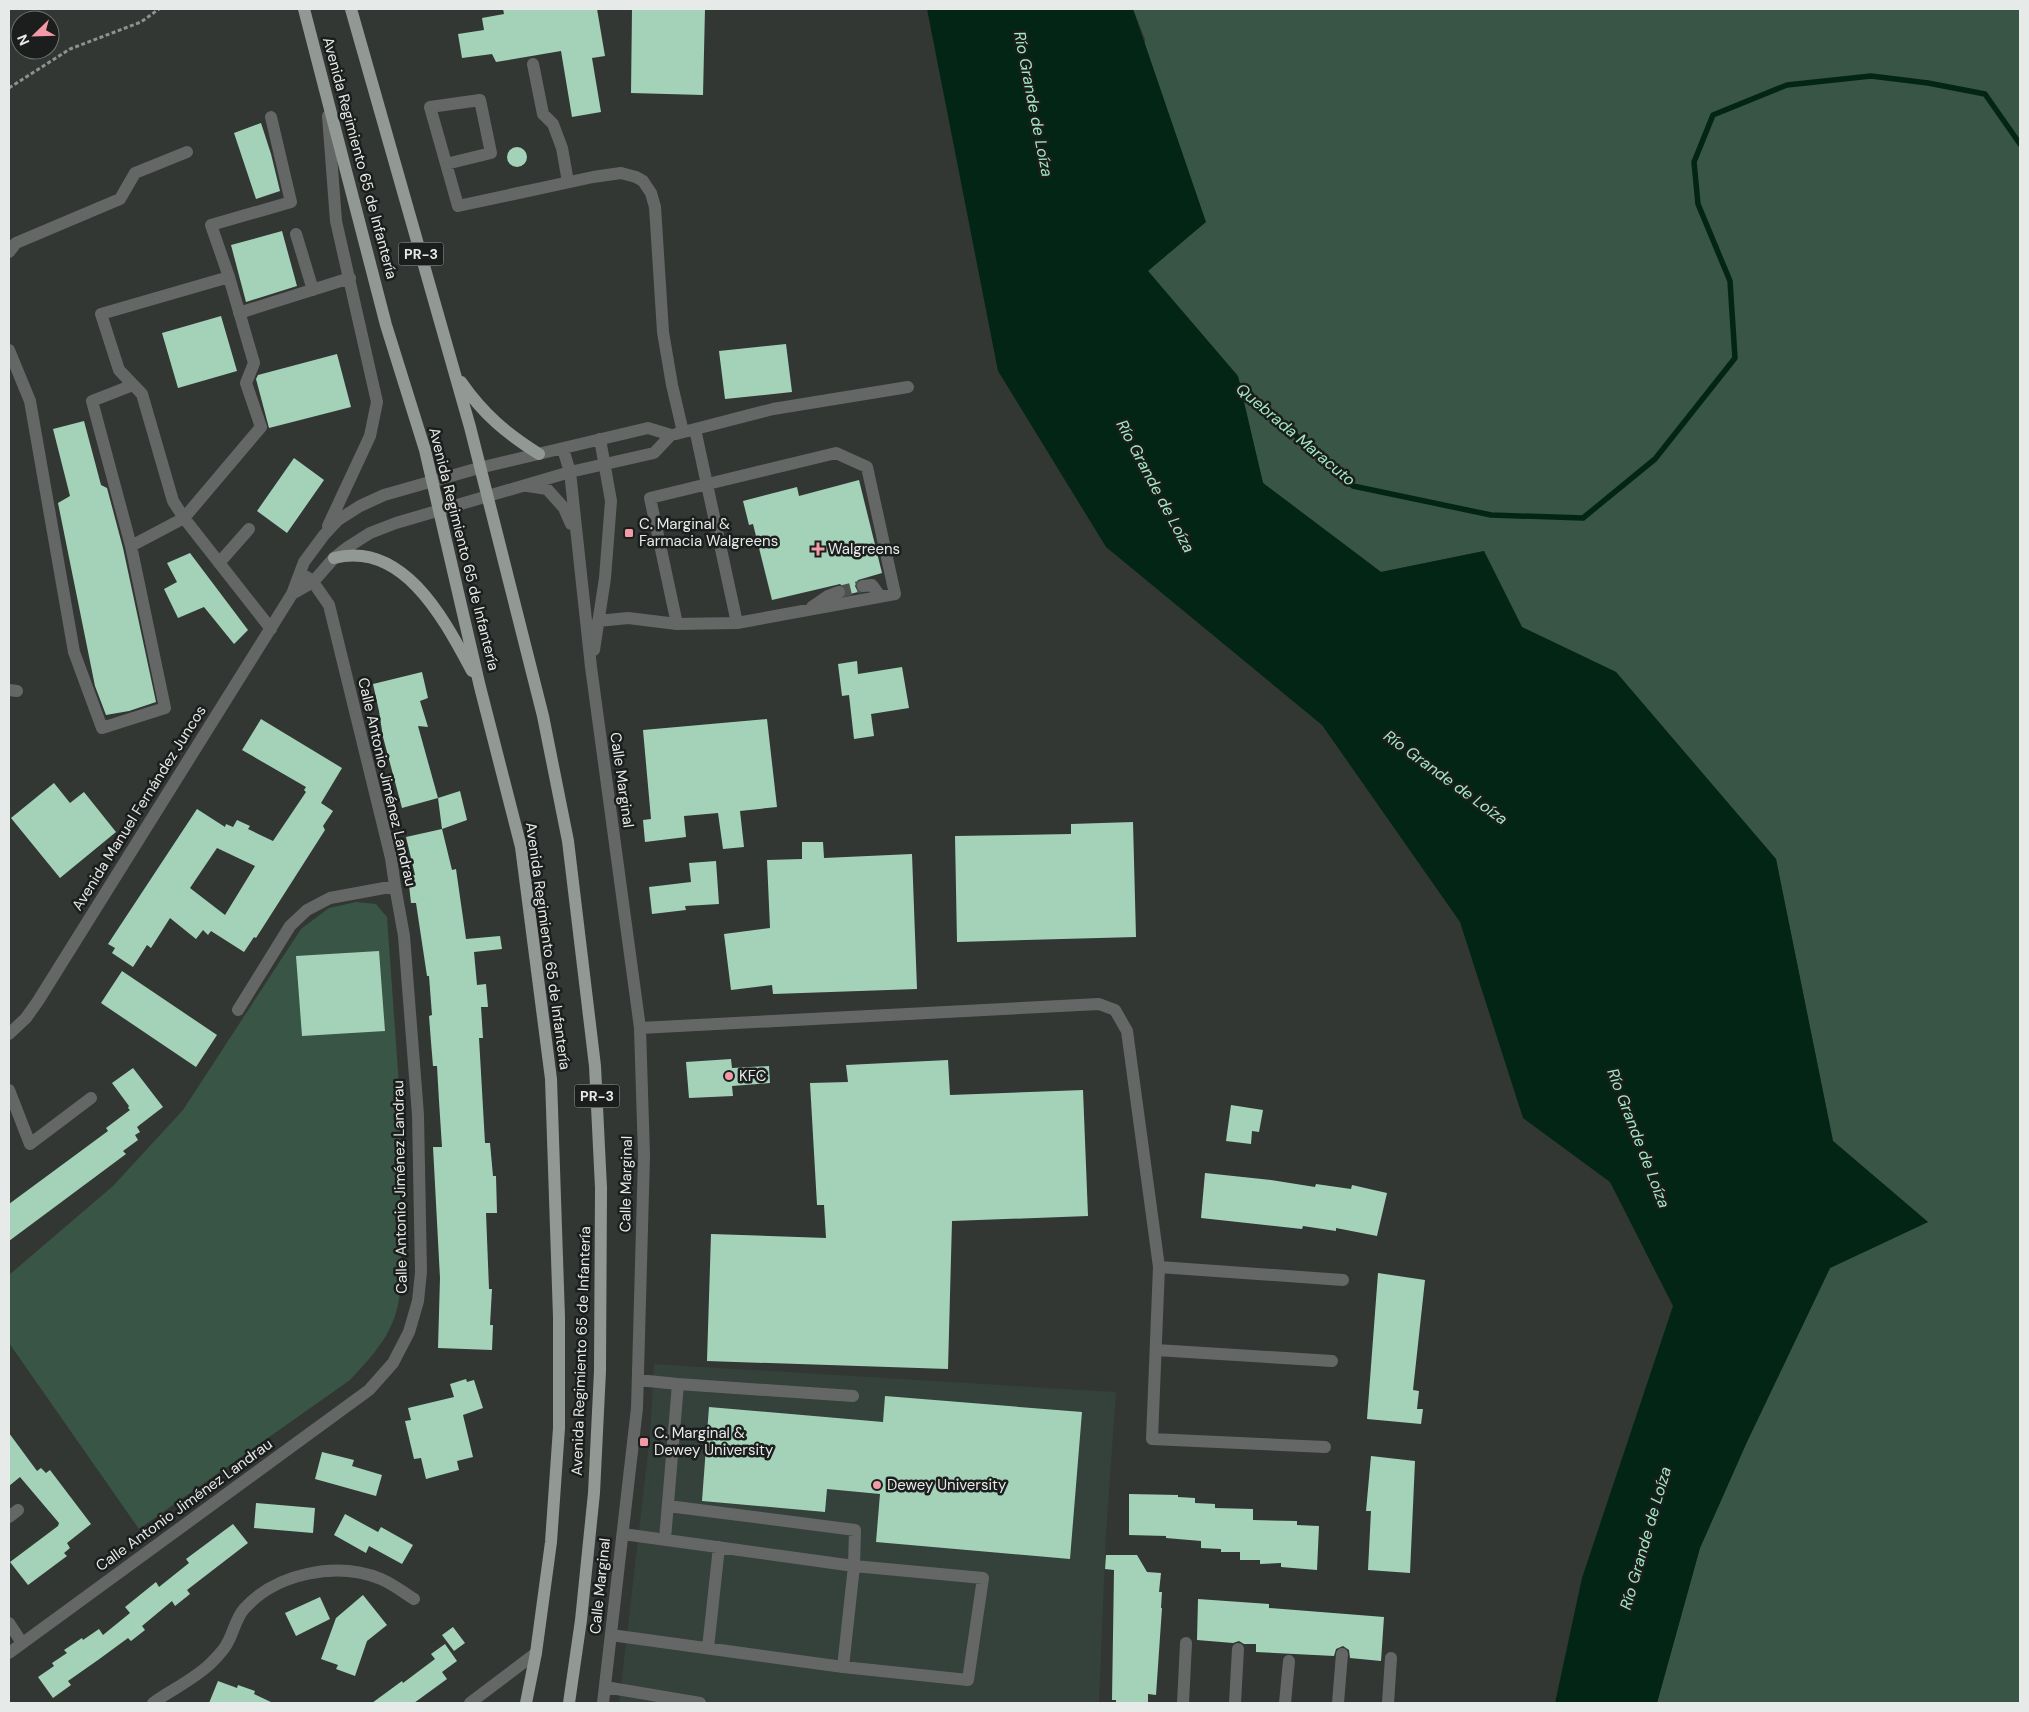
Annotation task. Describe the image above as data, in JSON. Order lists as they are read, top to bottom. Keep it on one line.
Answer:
{"streets":{"main road":["Avenida Regimiento 65 de Infantería","PR-3"],"street":["Calle Marginal","Calle Antonio Jiménez Landrau","Avenida Manuel Fernández Juncos"]},"crossings":[["Avenida Regimiento 65 de Infantería","Avenida Manuel Fernández Juncos"],["Calle Marginal","Avenida Manuel Fernández Juncos"],["Calle Antonio Jiménez Landrau","Avenida Manuel Fernández Juncos"]],"water":["Río Grande de Loíza","Quebrada Maracuto"],"places":{"transit":["C. Marginal & Farmacia Walgreens","C. Marginal & Dewey University"],"health":["Walgreens"],"other":["KFC","Dewey University"]},"north":"bottom left"}
